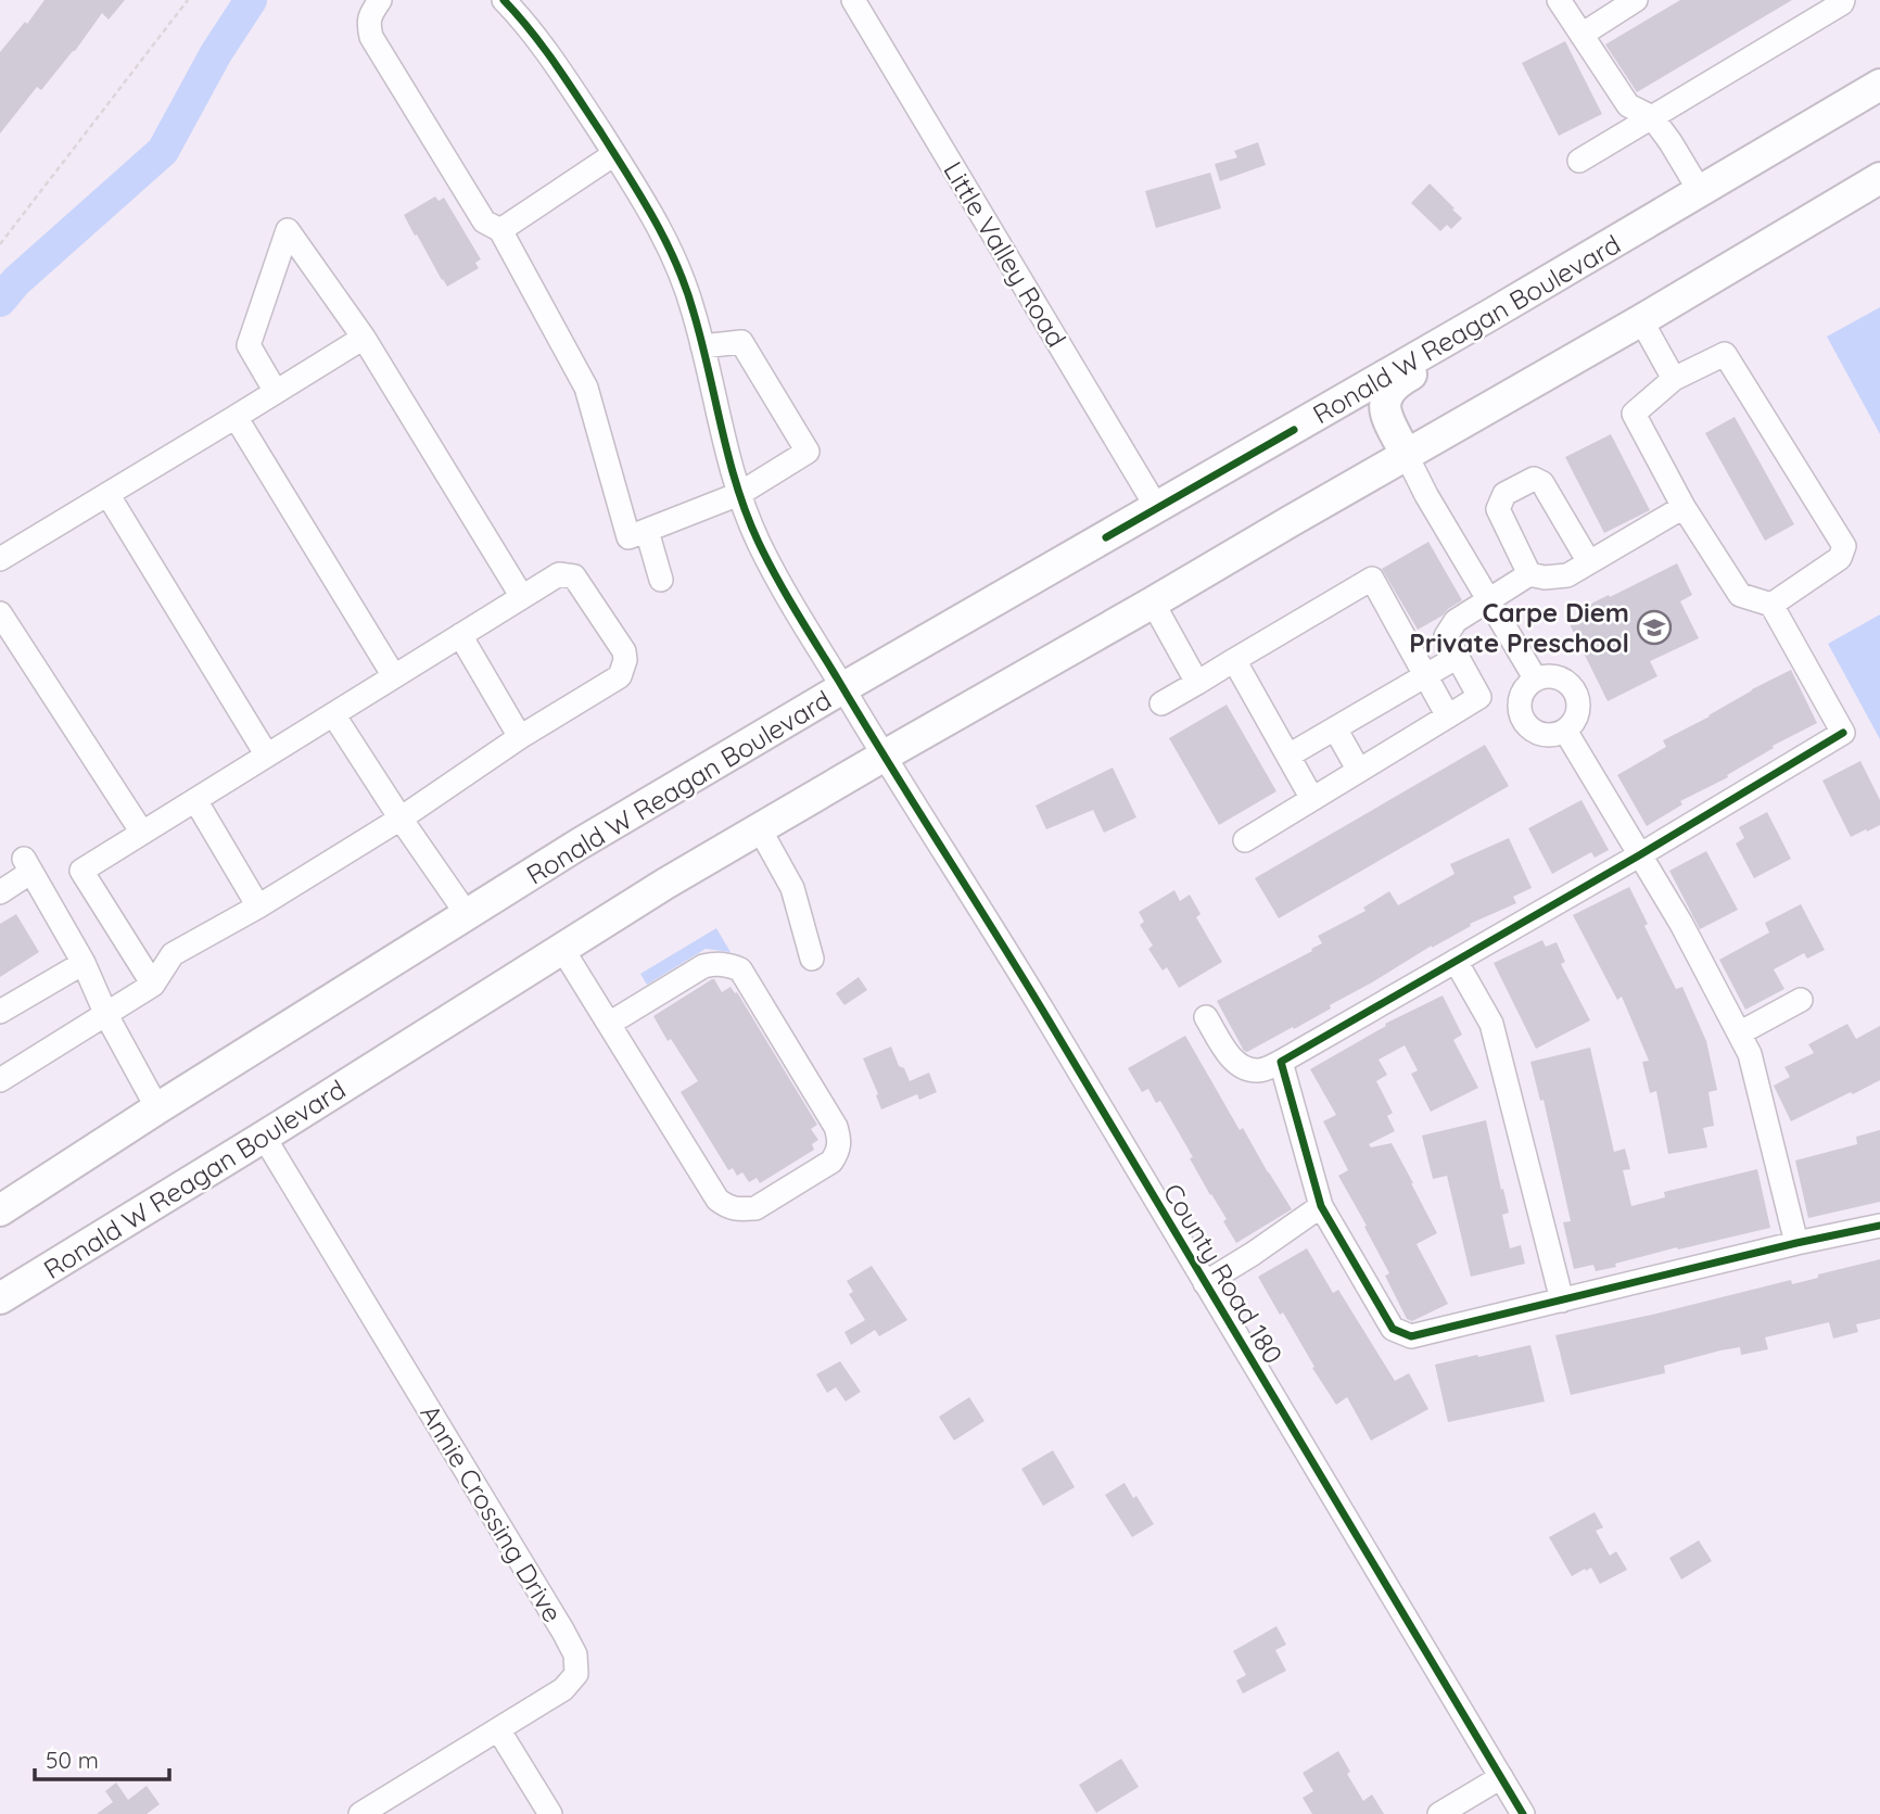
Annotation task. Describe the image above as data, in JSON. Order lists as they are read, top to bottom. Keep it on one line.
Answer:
{"streets":{"main road":["Ronald W Reagan Boulevard"],"street":["Little Valley Road","County Road 180","Annie Crossing Drive"]},"crossings":[["Little Valley Road","Ronald W Reagan Boulevard"],["Ronald W Reagan Boulevard","County Road 180"],["Ronald W Reagan Boulevard","Annie Crossing Drive"]],"places":{"school or university":["Carpe Diem Private Preschool"]},"scale_bar":"50 m"}
